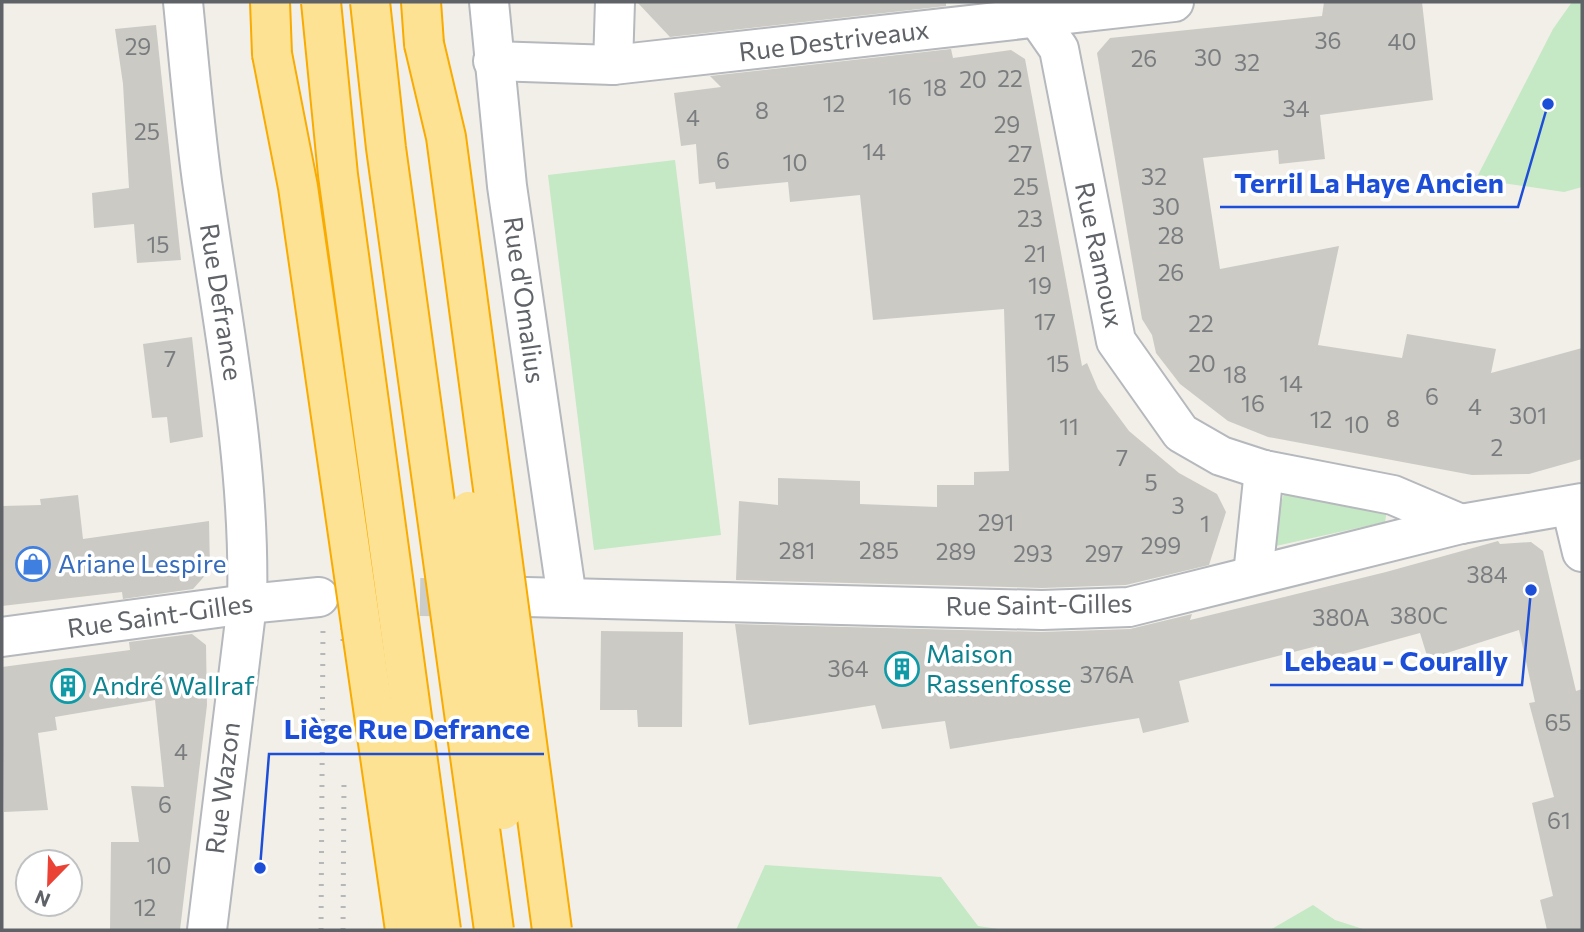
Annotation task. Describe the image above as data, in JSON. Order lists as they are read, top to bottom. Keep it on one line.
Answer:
{"streets":{"street":["Rue Destriveaux","Rue Ramoux","Rue d'Omalius","Rue Defrance","Rue Saint-Gilles","Rue Wazon"]},"crossings":[["Rue Destriveaux","Rue Ramoux"],["Rue Destriveaux","Rue d'Omalius"],["Rue Ramoux","Rue Saint-Gilles"],["Rue d'Omalius","Rue Saint-Gilles"],["Rue Defrance","Rue Saint-Gilles"],["Rue Defrance","Rue Wazon"],["Rue Saint-Gilles","Rue Wazon"]],"places":{"other":["Terril La Haye Ancien","Lebeau - Courally","Liège Rue Defrance"],"shop":["Ariane Lespire"],"building":["Maison Rassenfosse","André Wallraf"]},"house_numbers":["36","40","29","30","26","32","22","20","18","16","12","34","8","4","29","25","14","27","6","10","32","25","30","23","28","15","21","26","19","17","22","7","15","20","18","14","6","16","4","301","8","12","10","11","2","7","5","3","291","1","299","281","285","289","293","297","384","380C","380A","364","376A","65","4","6","61","10","12"],"north":"bottom left"}
